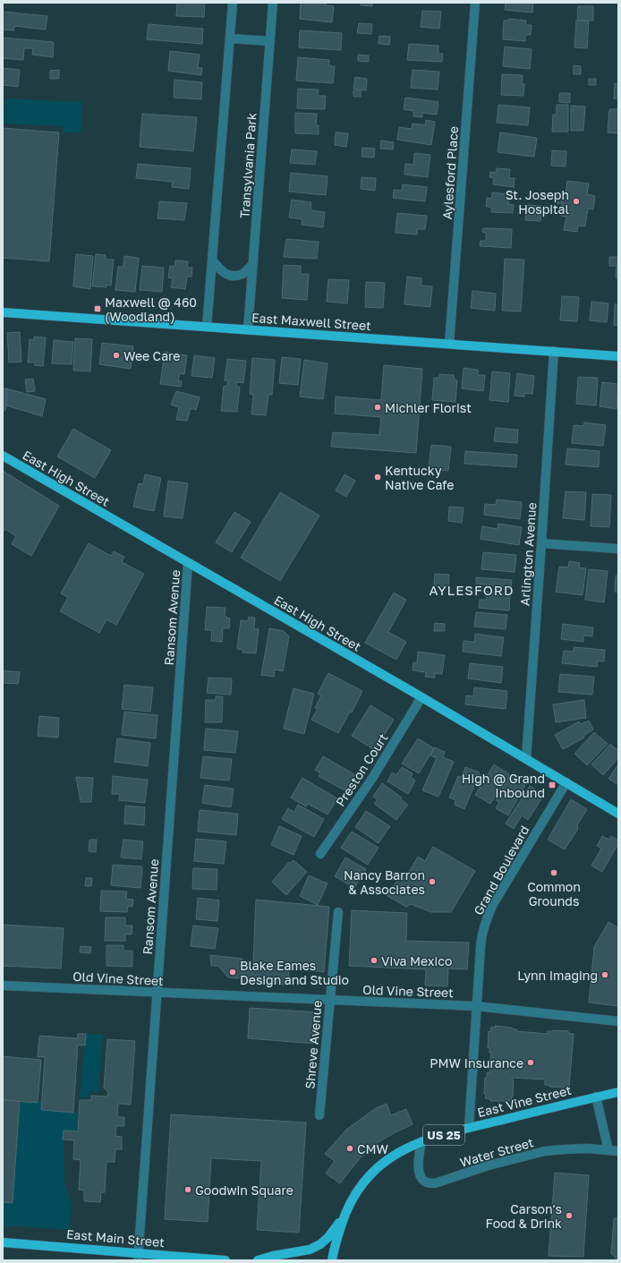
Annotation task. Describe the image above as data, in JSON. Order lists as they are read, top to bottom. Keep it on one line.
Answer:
{"streets":{"main road":["East Maxwell Street","East High Street","East Vine Street","US 25","East Main Street"],"street":["Transylvania Park","Aylesford Place","Arlington Avenue","Ransom Avenue","Preston Court","Grand Boulevard","Old Vine Street","Shreve Avenue","Water Street"]},"crossings":[["Transylvania Park","East Maxwell Street"],["Aylesford Place","East Maxwell Street"],["East Maxwell Street","Arlington Avenue"],["East High Street","Arlington Avenue"],["East High Street","Ransom Avenue"],["East High Street","Preston Court"],["East High Street","Grand Boulevard"],["Ransom Avenue","Old Vine Street"],["Ransom Avenue","East Main Street"],["Grand Boulevard","Old Vine Street"],["Grand Boulevard","East Vine Street"],["Old Vine Street","Shreve Avenue"],["East Vine Street","Water Street"]],"districts":["AYLESFORD"],"places":{"other":["St. Joseph Hospital","Wee Care","Michler Florist","Kentucky Native Cafe","Common Grounds","Nancy Barron & Associates","Viva Mexico","Blake Eames Design and Studio","Lynn Imaging","PMW Insurance","CMW","Goodwin Square","Carson's Food & Drink"],"transit":["Maxwell @ 460 (Woodland)","High @ Grand Inbound"]}}
